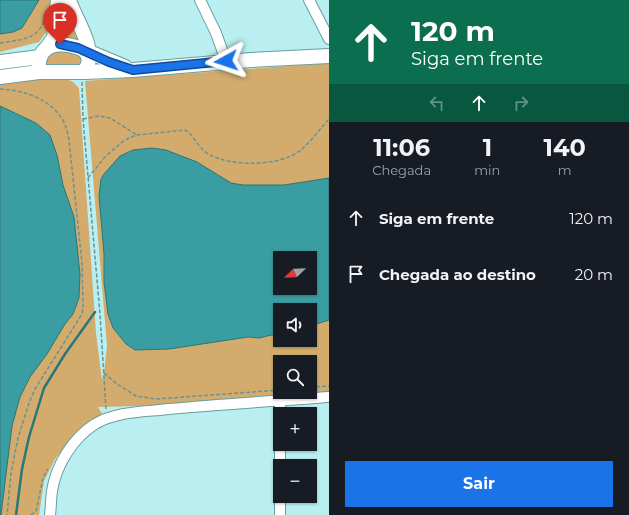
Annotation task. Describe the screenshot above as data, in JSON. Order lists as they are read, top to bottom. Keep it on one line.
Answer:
{"north":"bottom left","page":{"turn":["120 m","Siga em frente"],"eta":["11:06","Chegada","1","min","140","m"],"list":[{"name":"Siga em frente","value":"120 m"},{"name":"Chegada ao destino","value":"20 m"}],"map_buttons":["+","−"],"buttons":"Sair"}}
